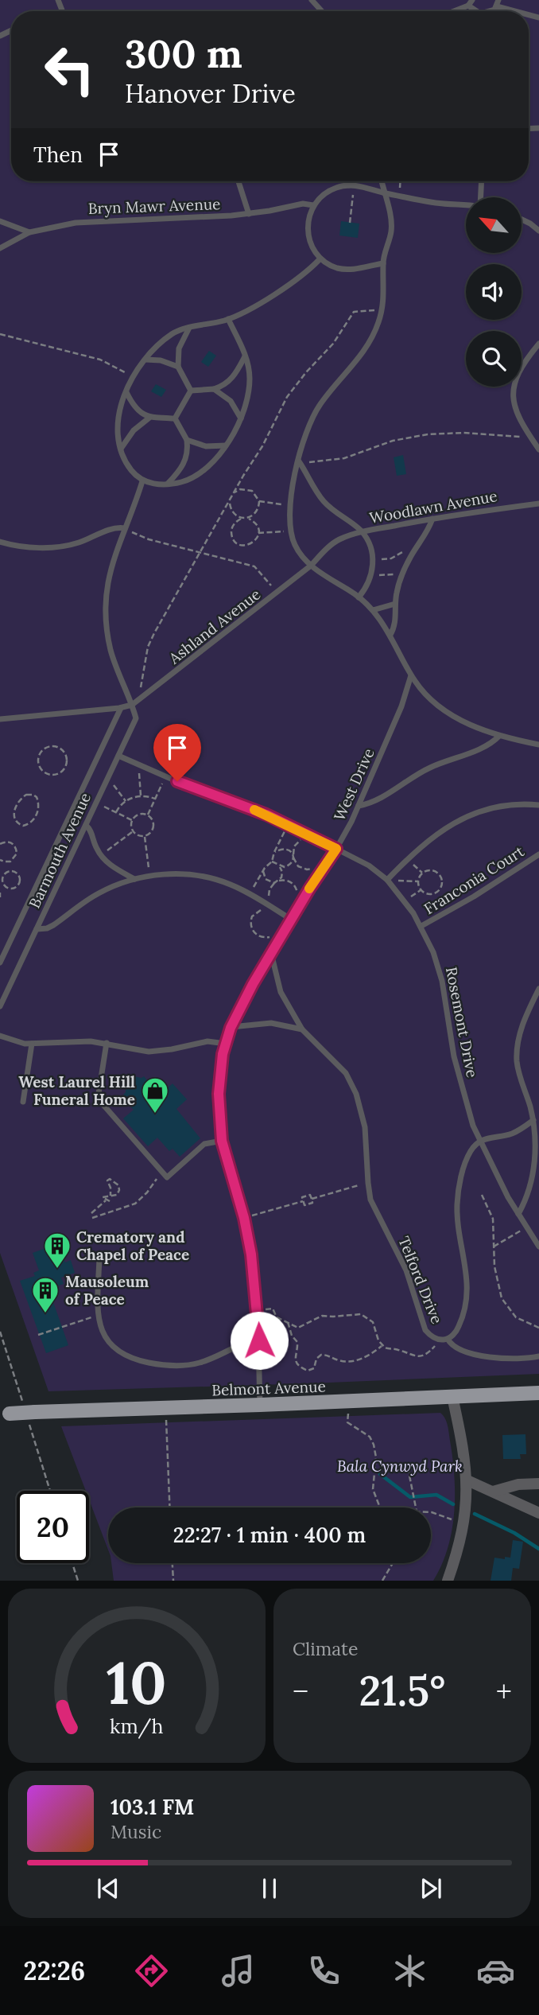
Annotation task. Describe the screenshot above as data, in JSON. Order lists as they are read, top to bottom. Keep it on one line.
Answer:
{"streets":{"main road":["Belmont Avenue"],"lane":["Bryn Mawr Avenue","Woodlawn Avenue","Ashland Avenue","West Drive","Barmouth Avenue","Franconia Court","Rosemont Drive","Telford Drive"]},"crossings":[["Woodlawn Avenue","Ashland Avenue"],["Ashland Avenue","Barmouth Avenue"],["West Drive","Rosemont Drive"],["West Drive","Telford Drive"],["West Drive","Belmont Avenue"],["Barmouth Avenue","Rosemont Drive"],["Franconia Court","Rosemont Drive"],["Rosemont Drive","Telford Drive"]],"parks":["Bala Cynwyd Park"],"places":{"shop":["West Laurel Hill Funeral Home"],"building":["Crematory and Chapel of Peace","Mausoleum of Peace"]},"north":"top left","page":{"turn":["300 m","Hanover Drive"],"then":"Then","limit":"20","trip":"22:27 · 1 min · 400 m","tile":"Climate","heat":["−","21.5°","+"],"song":["103.1 FM","Music"],"tabs":"22:26","gauge":["10","km/h"]}}
